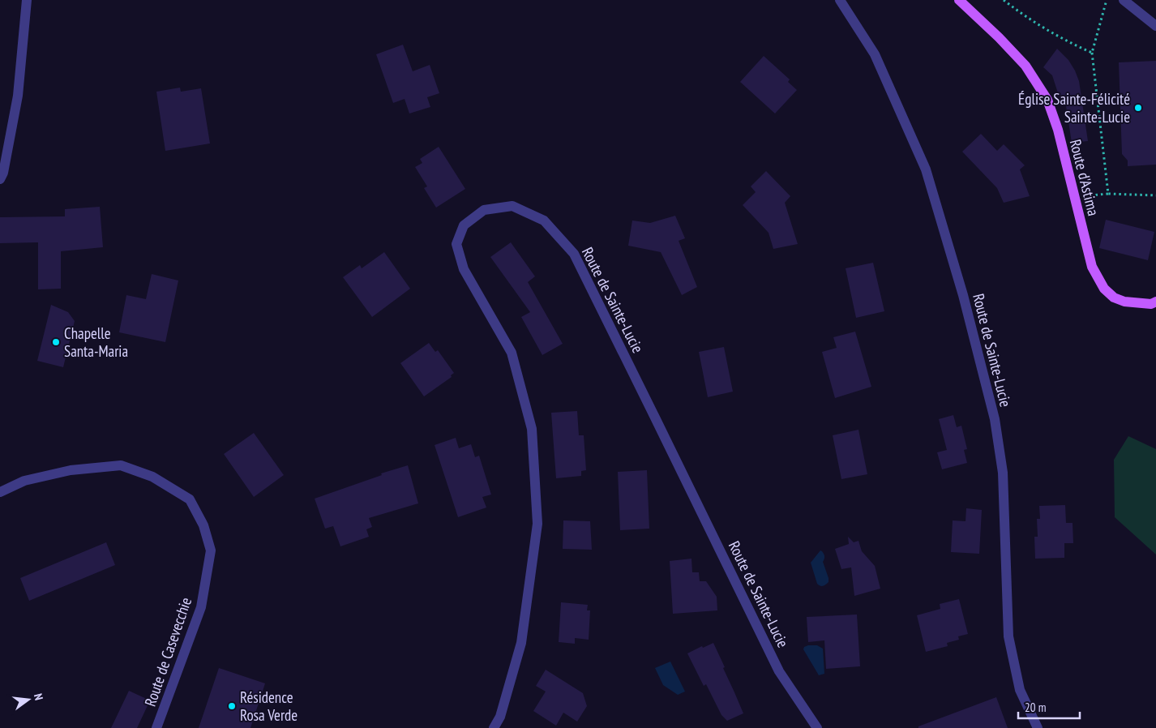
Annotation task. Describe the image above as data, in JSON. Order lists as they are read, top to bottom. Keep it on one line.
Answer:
{"streets":{"main road":["Route d'Astima"],"street":["Route de Sainte-Lucie","Route de Casevecchie"]},"places":["Église Sainte-Félicité Sainte-Lucie","Chapelle Santa-Maria","Résidence Rosa Verde"],"scale_bar":"20 m","north":"right"}
